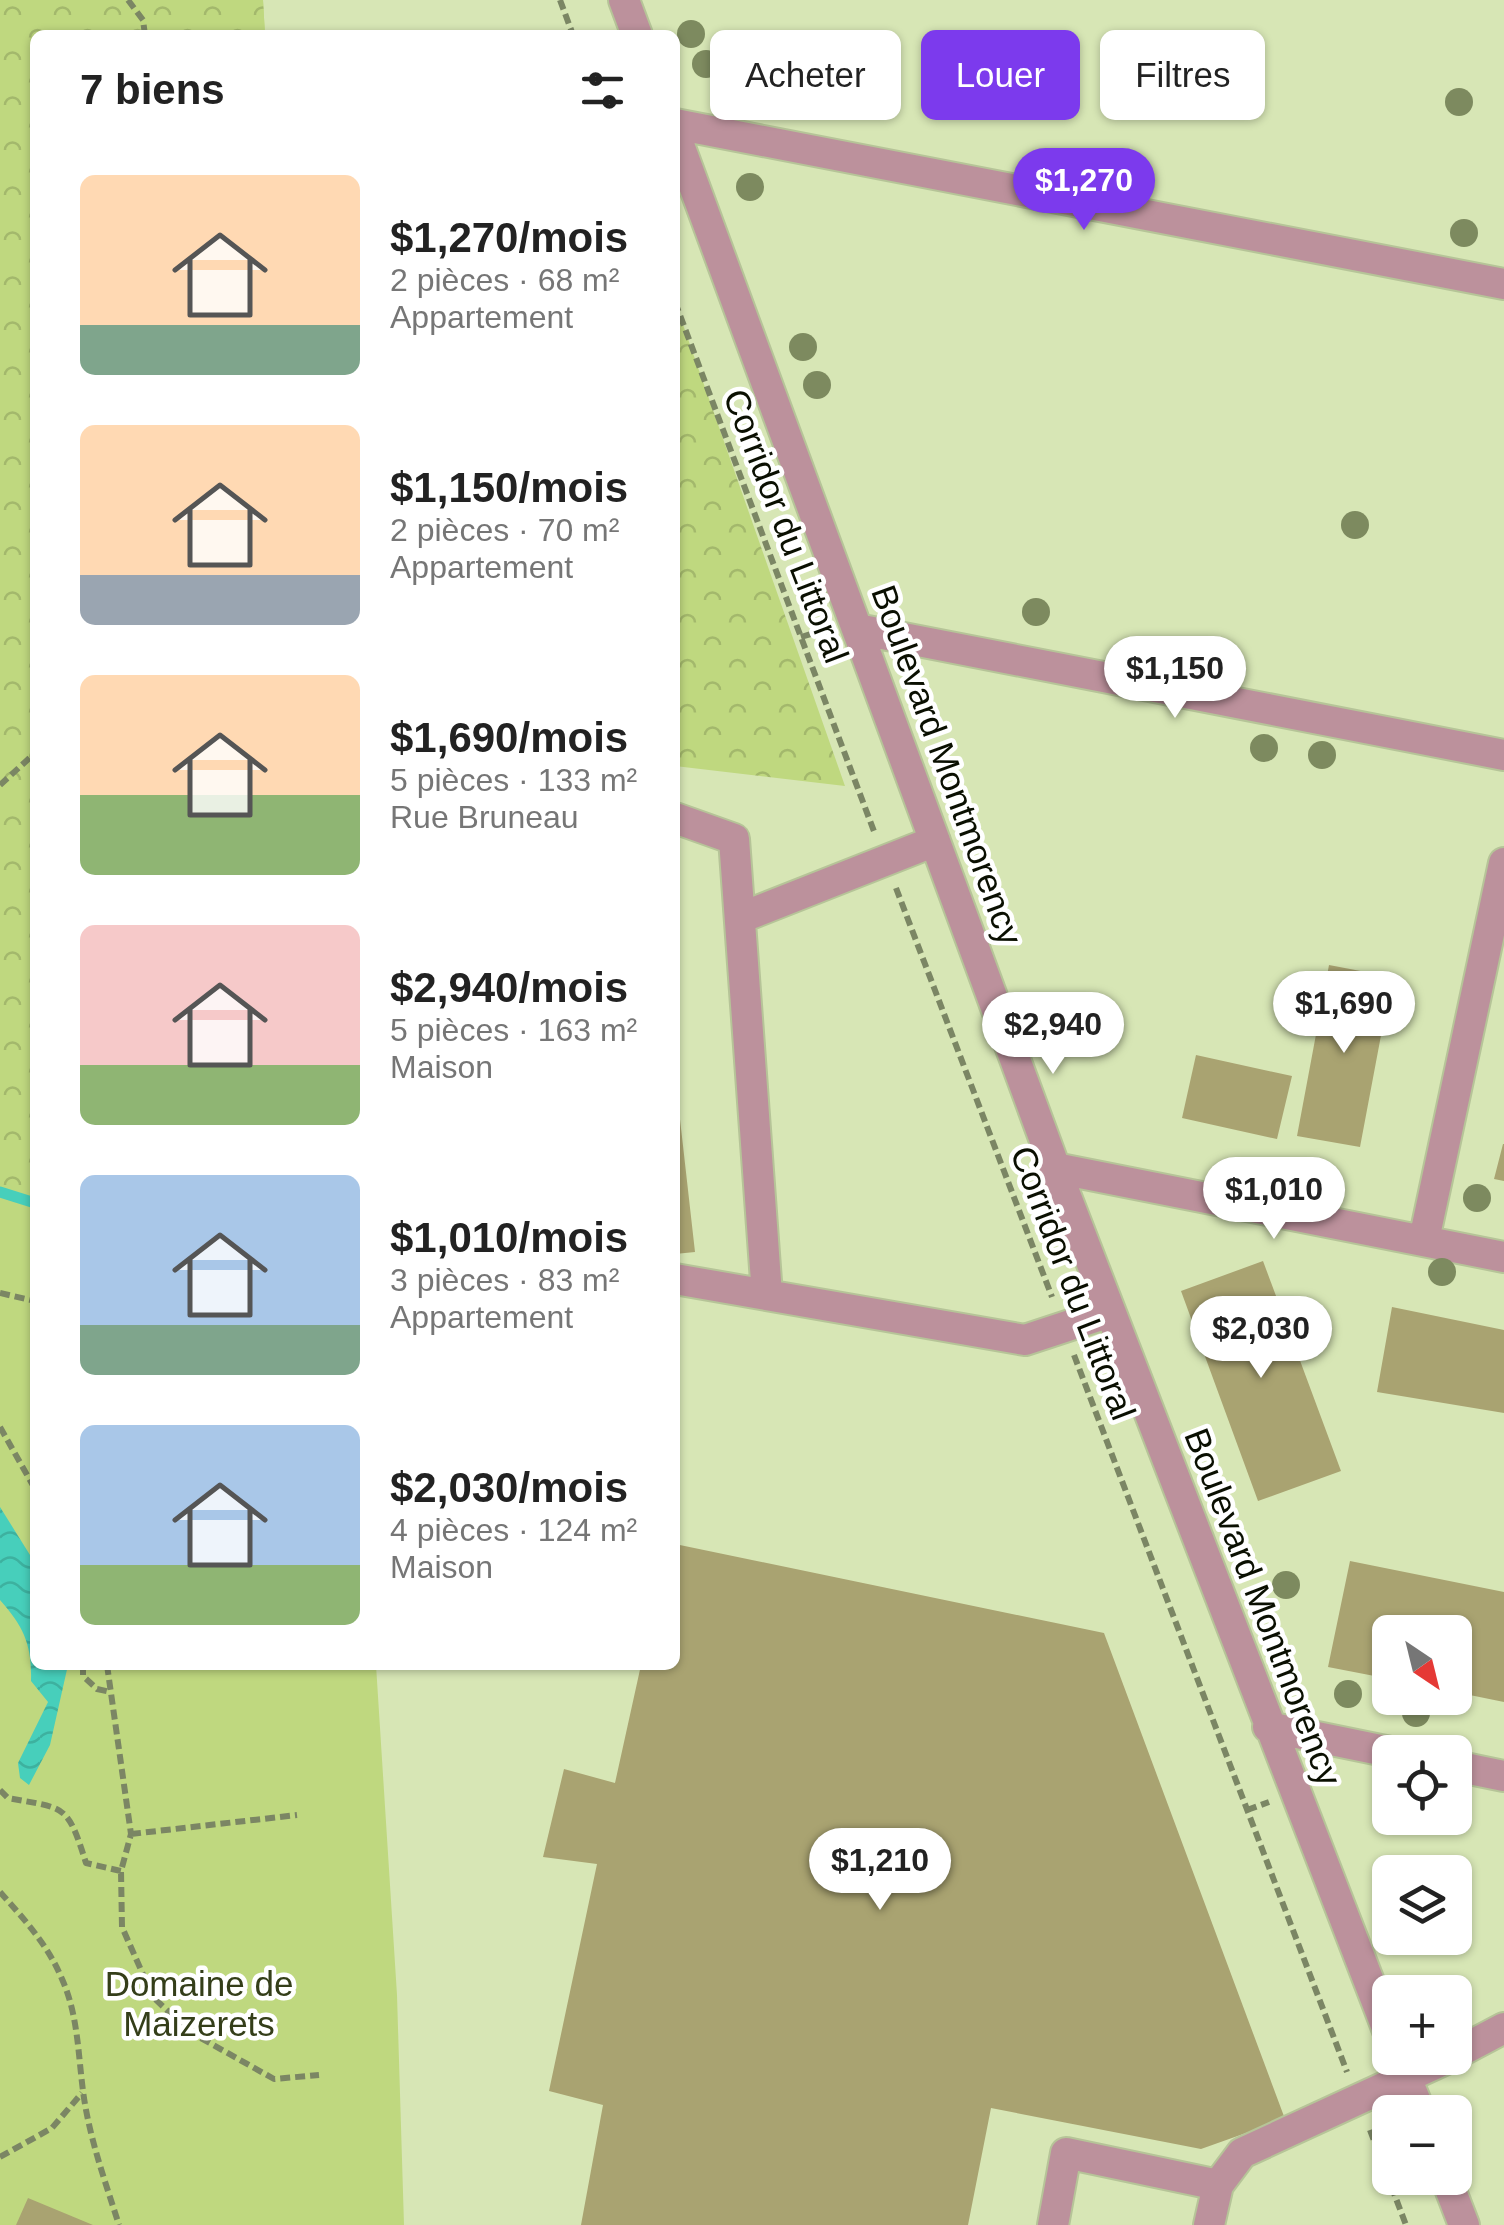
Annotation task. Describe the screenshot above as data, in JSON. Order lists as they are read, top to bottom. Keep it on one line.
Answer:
{"streets":{"street":["Boulevard Montmorency"],"path":["Corridor du Littoral"]},"parks":["Domaine de Maizerets"],"north":"bottom right","page":{"chip":["Acheter","Louer","Filtres"],"heading":"7 biens","price":["$1,270","$1,150","$1,690","$2,940","$1,010","$2,030","$1,210"],"list":[{"name":"$1,270/mois","note":"2 pièces · 68 m² · Appartement"},{"name":"$1,150/mois","note":"2 pièces · 70 m² · Appartement"},{"name":"$1,690/mois","note":"5 pièces · 133 m² · Rue Bruneau"},{"name":"$2,940/mois","note":"5 pièces · 163 m² · Maison"},{"name":"$1,010/mois","note":"3 pièces · 83 m² · Appartement"},{"name":"$2,030/mois","note":"4 pièces · 124 m² · Maison"}],"map_buttons":["+","−"]}}
